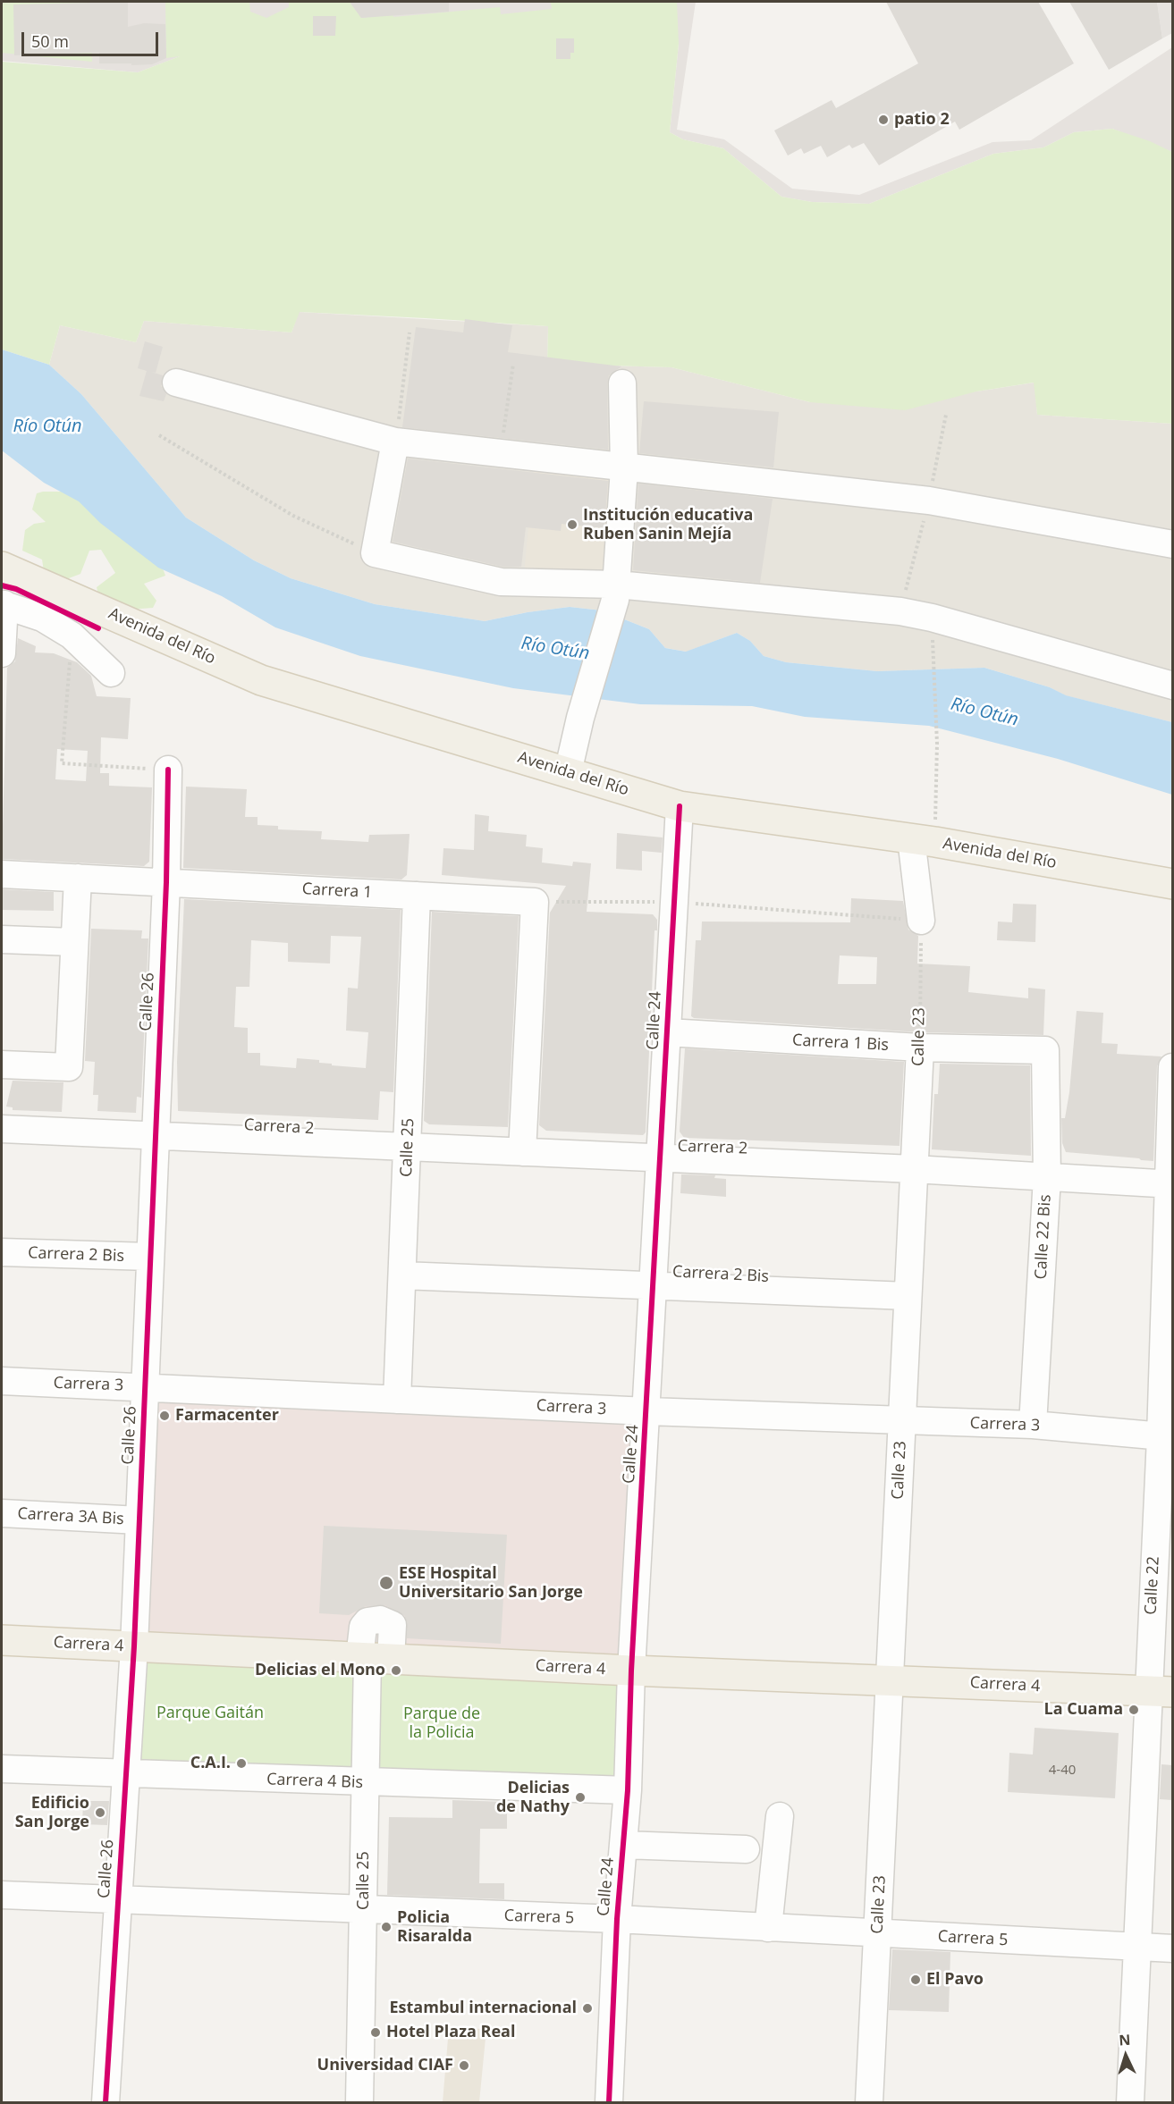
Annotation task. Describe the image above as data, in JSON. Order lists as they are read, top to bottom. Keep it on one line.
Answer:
{"streets":{"main road":["Avenida del Río","Carrera 4"],"street":["Carrera 1","Calle 26","Calle 24","Calle 23","Carrera 1 Bis","Carrera 2","Calle 25","Calle 22 Bis","Carrera 2 Bis","Carrera 3","Carrera 3A Bis","Calle 22","Carrera 4 Bis","Carrera 5"]},"crossings":[["Avenida del Río","Calle 24"],["Carrera 1","Calle 26"],["Carrera 1","Calle 25"],["Calle 26","Carrera 2"],["Calle 26","Carrera 2 Bis"],["Calle 26","Carrera 3"],["Calle 26","Carrera 3A Bis"],["Calle 26","Carrera 4"],["Calle 26","Carrera 4 Bis"],["Calle 26","Carrera 5"],["Calle 24","Carrera 1 Bis"],["Calle 24","Carrera 2"],["Calle 24","Carrera 2 Bis"],["Calle 24","Carrera 3"],["Calle 24","Carrera 4"],["Calle 24","Carrera 4 Bis"],["Calle 24","Carrera 5"],["Calle 23","Carrera 1 Bis"],["Calle 23","Carrera 2"],["Calle 23","Carrera 2 Bis"],["Calle 23","Carrera 3"],["Calle 23","Carrera 4"],["Calle 23","Carrera 5"],["Carrera 1 Bis","Calle 22 Bis"],["Carrera 2","Calle 25"],["Carrera 2","Calle 22 Bis"],["Carrera 2","Calle 22"],["Calle 25","Carrera 2 Bis"],["Calle 25","Carrera 3"],["Calle 25","Carrera 4"],["Calle 25","Carrera 4 Bis"],["Calle 25","Carrera 5"],["Calle 22 Bis","Carrera 3"],["Carrera 3","Calle 22"],["Calle 22","Carrera 4"],["Calle 22","Carrera 5"]],"water":["Río Otún"],"parks":["Parque Gaitán","Parque de la Policia"],"places":["patio 2","Institución educativa Ruben Sanin Mejía","Farmacenter","ESE Hospital Universitario San Jorge","Delicias el Mono","La Cuama","C.A.I.","Delicias de Nathy","Edificio San Jorge","Policia Risaralda","El Pavo","Estambul internacional","Hotel Plaza Real","Universidad CIAF"],"house_numbers":["4-40"],"scale_bar":"50 m","north":"top"}
